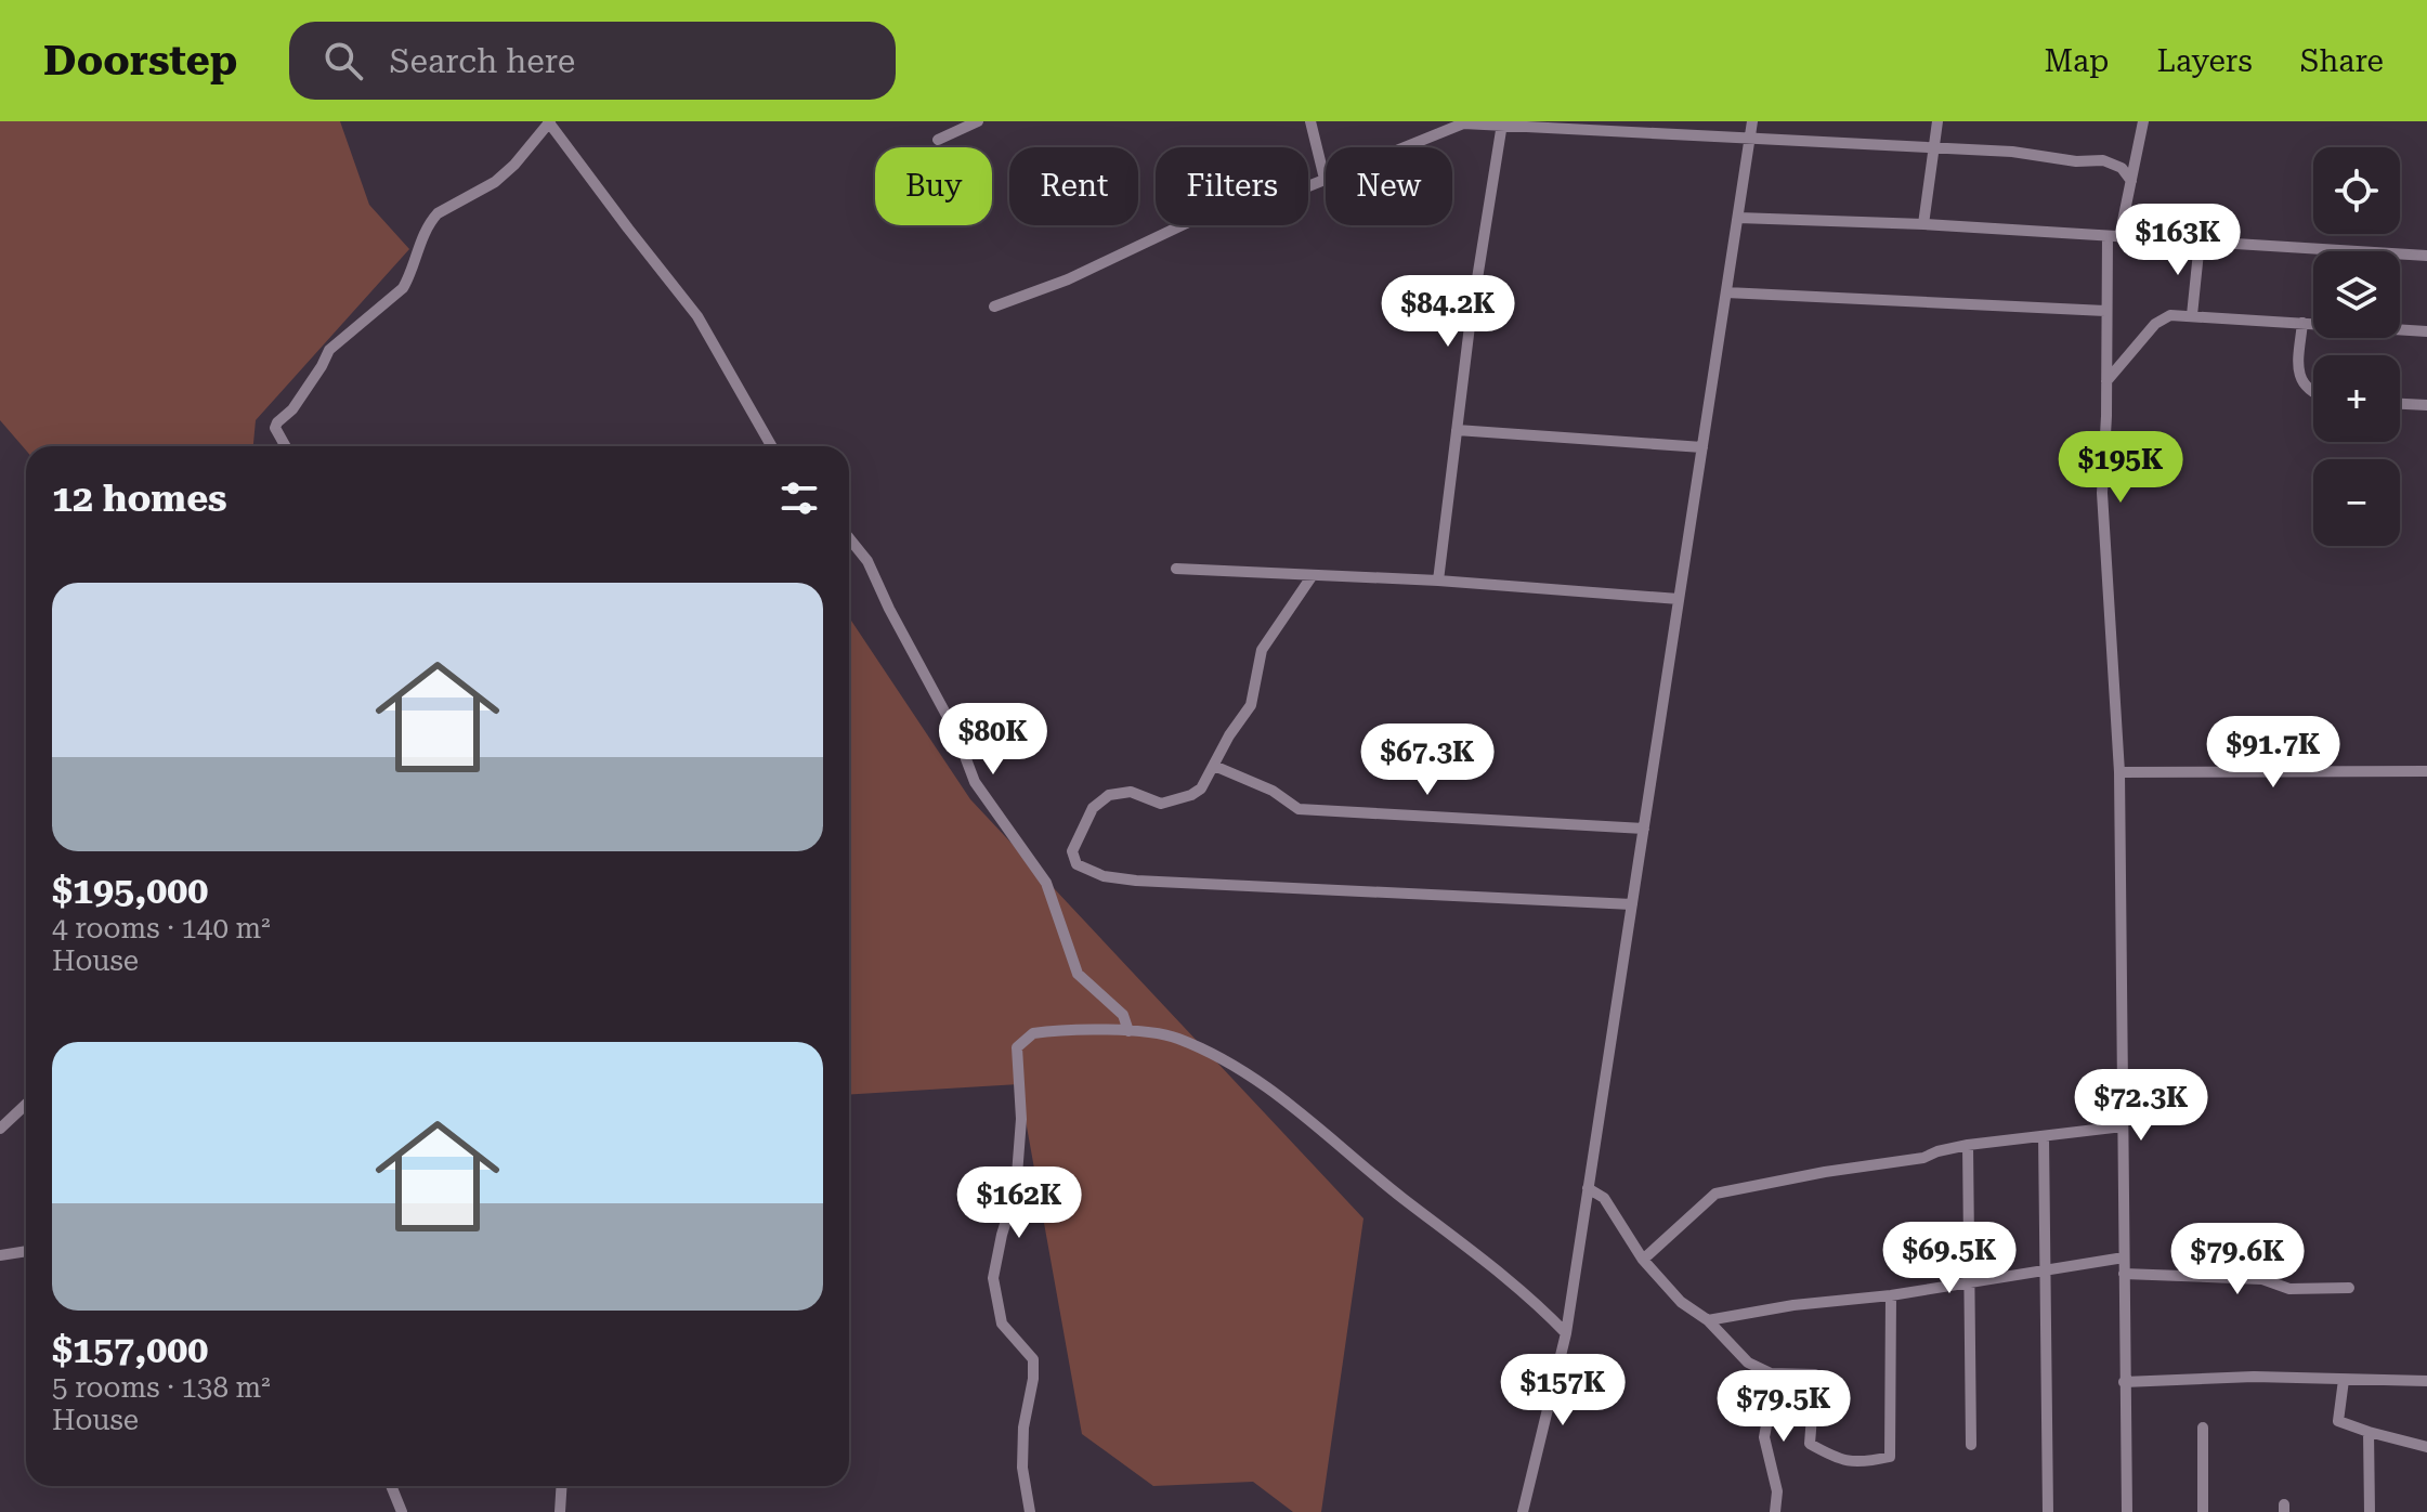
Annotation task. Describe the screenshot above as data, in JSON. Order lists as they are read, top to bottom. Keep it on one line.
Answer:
{"page":{"header":"Doorstep","search":"Search here","nav":["Map","Layers","Share"],"map_buttons":["+","−"],"chip":["Buy","Rent","Filters","New"],"price":["$163K","$84.2K","$195K","$80K","$91.7K","$67.3K","$72.3K","$162K","$69.5K","$79.6K","$157K","$79.5K"],"heading":"12 homes","list":[{"name":"$195,000","note":"4 rooms · 140 m² · House"},{"name":"$157,000","note":"5 rooms · 138 m² · House"}]}}
